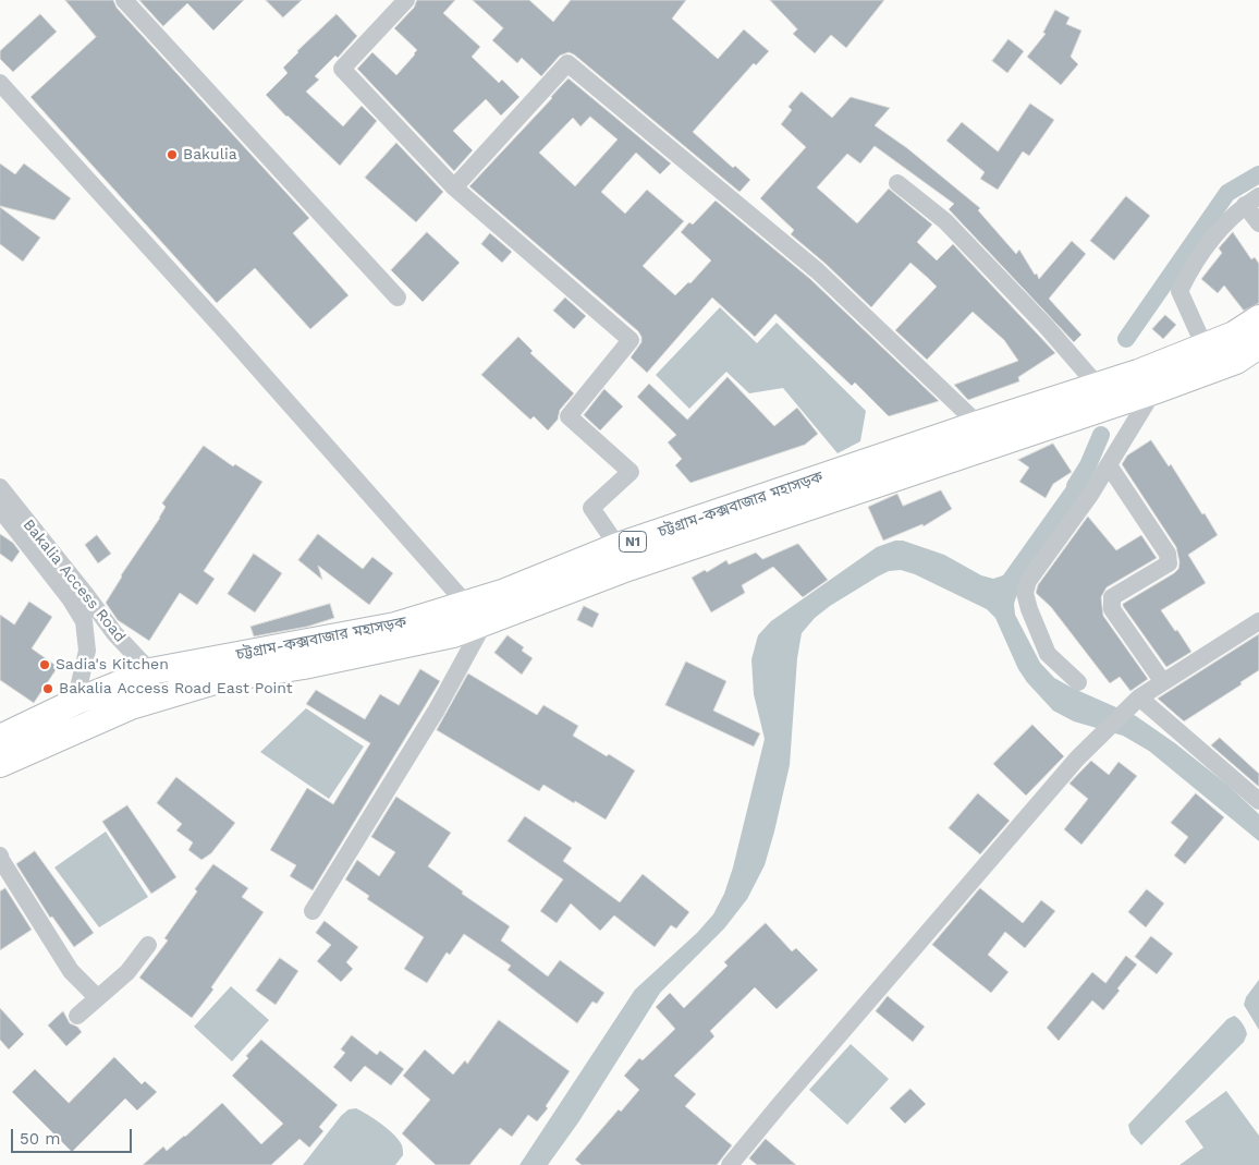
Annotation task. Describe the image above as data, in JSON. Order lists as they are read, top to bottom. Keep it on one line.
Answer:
{"streets":{"highway":["চট্টগ্রাম-কক্সবাজার মহাসড়ক","N1"],"street":["Bakalia Access Road"]},"crossings":[["চট্টগ্রাম-কক্সবাজার মহাসড়ক","Bakalia Access Road"]],"places":["Bakulia","Sadia's Kitchen","Bakalia Access Road East Point"],"scale_bar":"50 m"}
